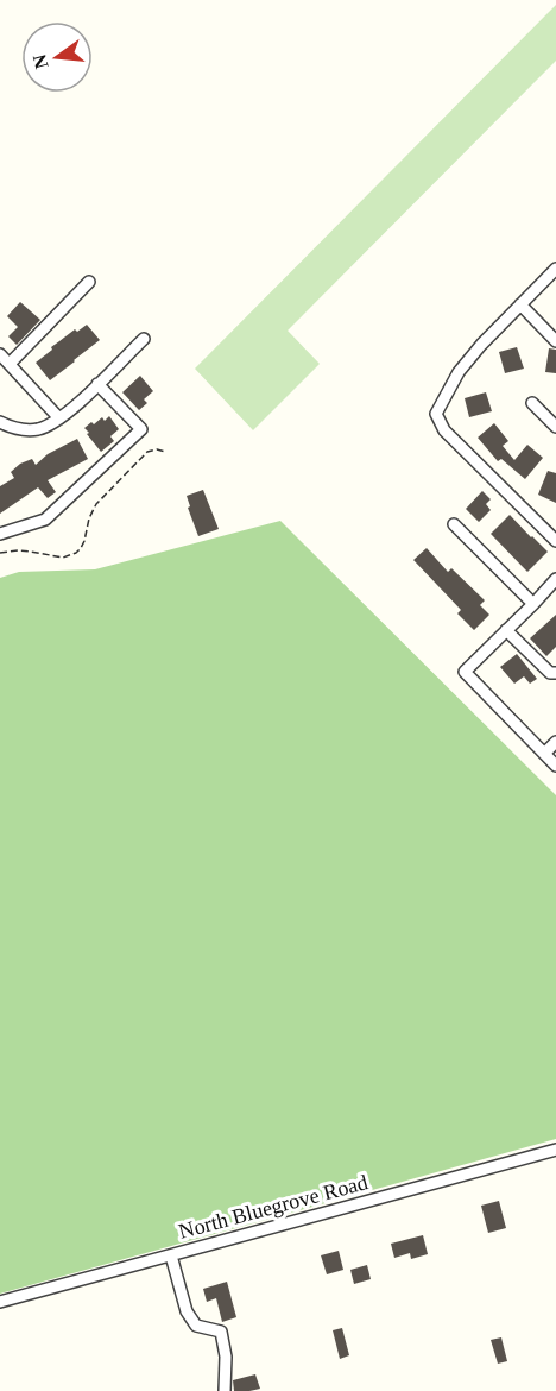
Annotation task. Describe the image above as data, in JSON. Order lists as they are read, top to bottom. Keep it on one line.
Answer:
{"streets":{"street":["North Bluegrove Road"]},"north":"left"}
